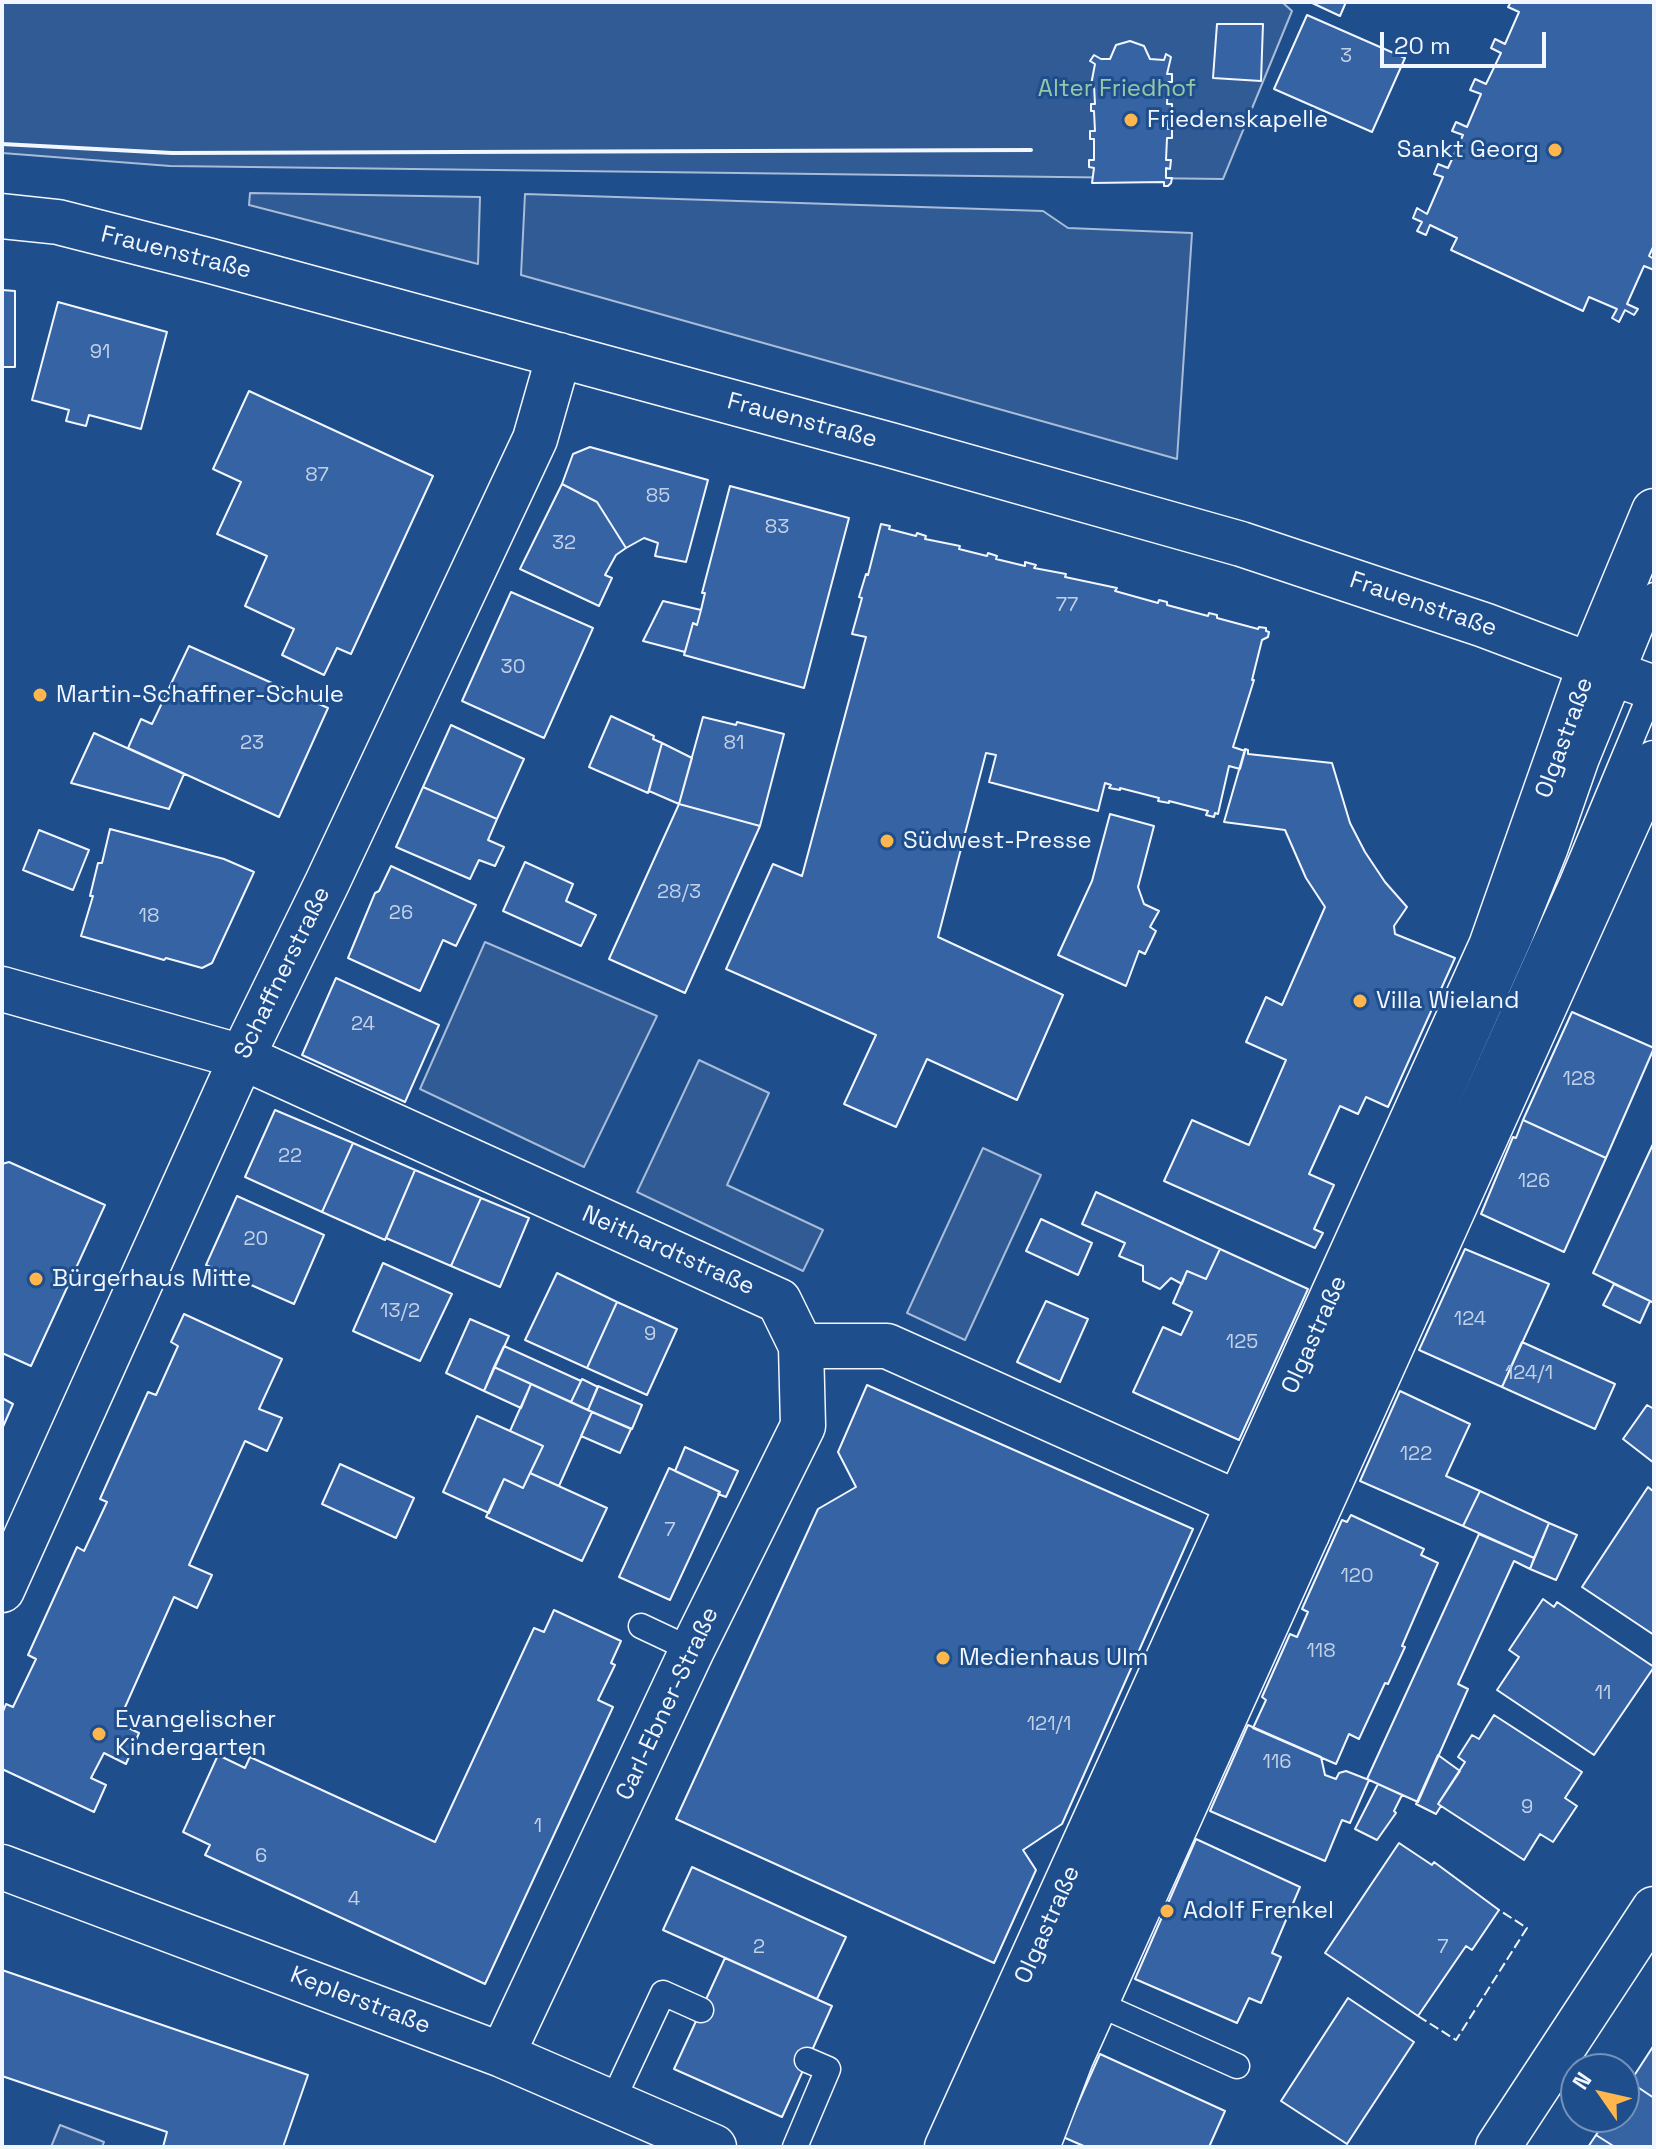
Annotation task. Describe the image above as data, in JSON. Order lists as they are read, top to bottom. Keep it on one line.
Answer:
{"streets":{"street":["Frauenstraße","Olgastraße","Schaffnerstraße","Neithardtstraße","Carl-Ebner-Straße","Keplerstraße"]},"crossings":[["Frauenstraße","Olgastraße"],["Frauenstraße","Schaffnerstraße"],["Schaffnerstraße","Neithardtstraße"],["Neithardtstraße","Carl-Ebner-Straße"],["Carl-Ebner-Straße","Keplerstraße"]],"parks":["Alter Friedhof"],"places":["Friedenskapelle","Sankt Georg","Martin-Schaffner-Schule","Südwest-Presse","Villa Wieland","Bürgerhaus Mitte","Medienhaus Ulm","Evangelischer Kindergarten","Adolf Frenkel"],"house_numbers":["3","91","87","85","83","32","77","30","23","81","28/3","26","18","24","128","22","126","20","13/2","124","9","125","124/1","122","7","120","118","11","121/1","116","9","1","6","4","2","7"],"scale_bar":"20 m","north":"top left"}
